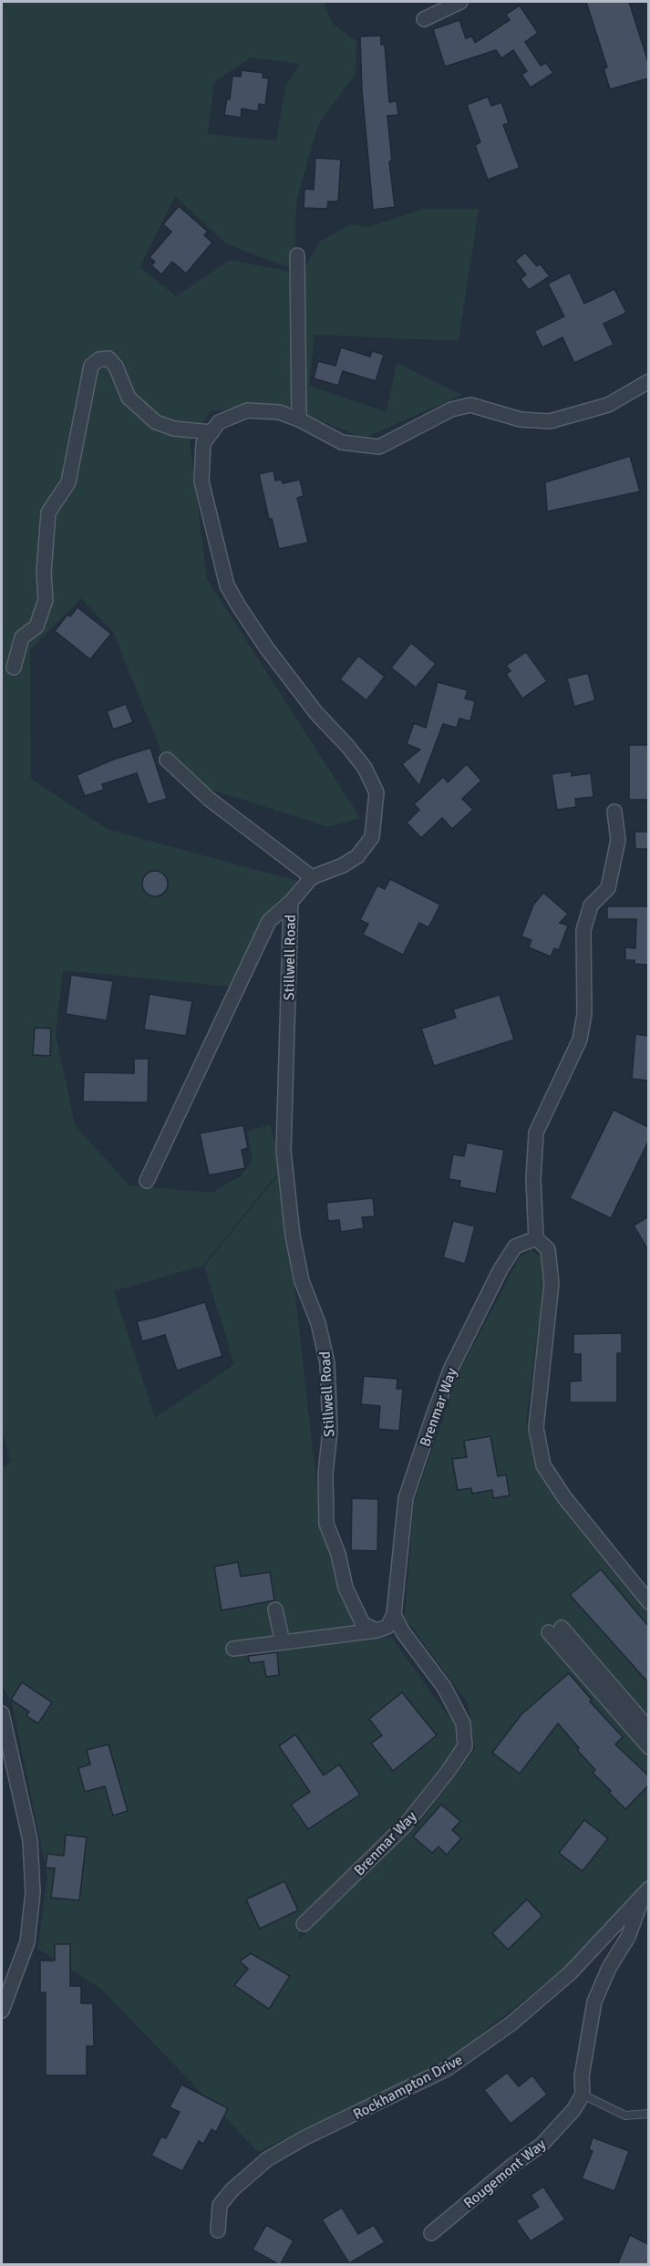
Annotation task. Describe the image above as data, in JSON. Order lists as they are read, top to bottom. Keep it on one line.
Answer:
{"streets":{"street":["Stillwell Road","Brenmar Way","Rockhampton Drive","Rougemont Way"]}}
